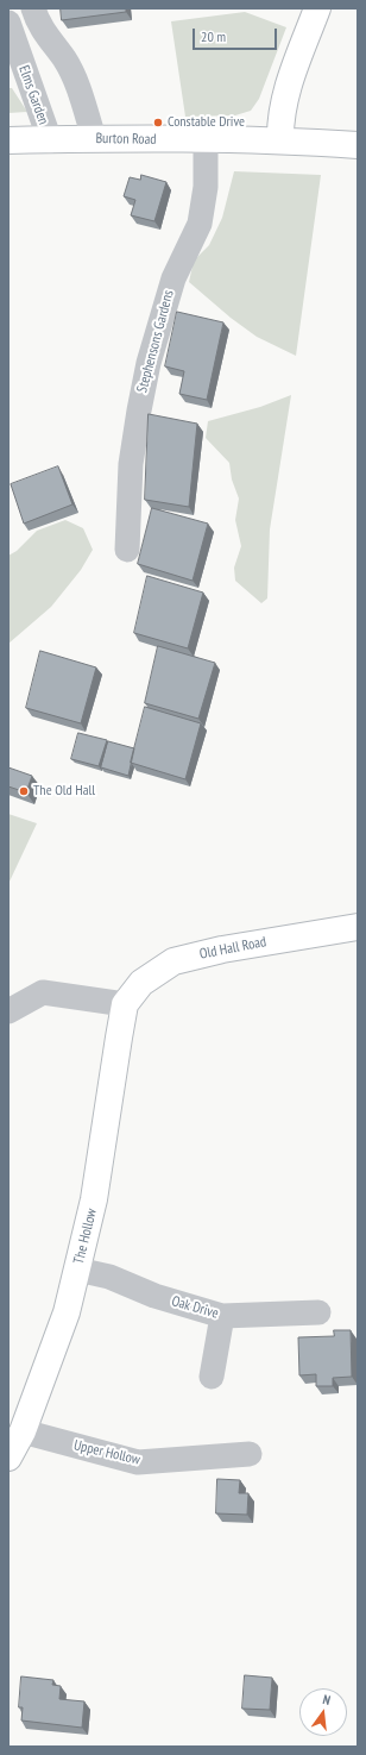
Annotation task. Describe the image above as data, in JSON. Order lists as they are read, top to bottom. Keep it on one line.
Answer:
{"streets":{"street":["Elms Garden","Burton Road","Stephensons Gardens","Old Hall Road","The Hollow","Oak Drive","Upper Hollow"]},"crossings":[["Elms Garden","Burton Road"],["Burton Road","Stephensons Gardens"],["Old Hall Road","The Hollow"],["The Hollow","Oak Drive"],["The Hollow","Upper Hollow"]],"places":["Constable Drive","The Old Hall"],"scale_bar":"20 m","north":"top"}
